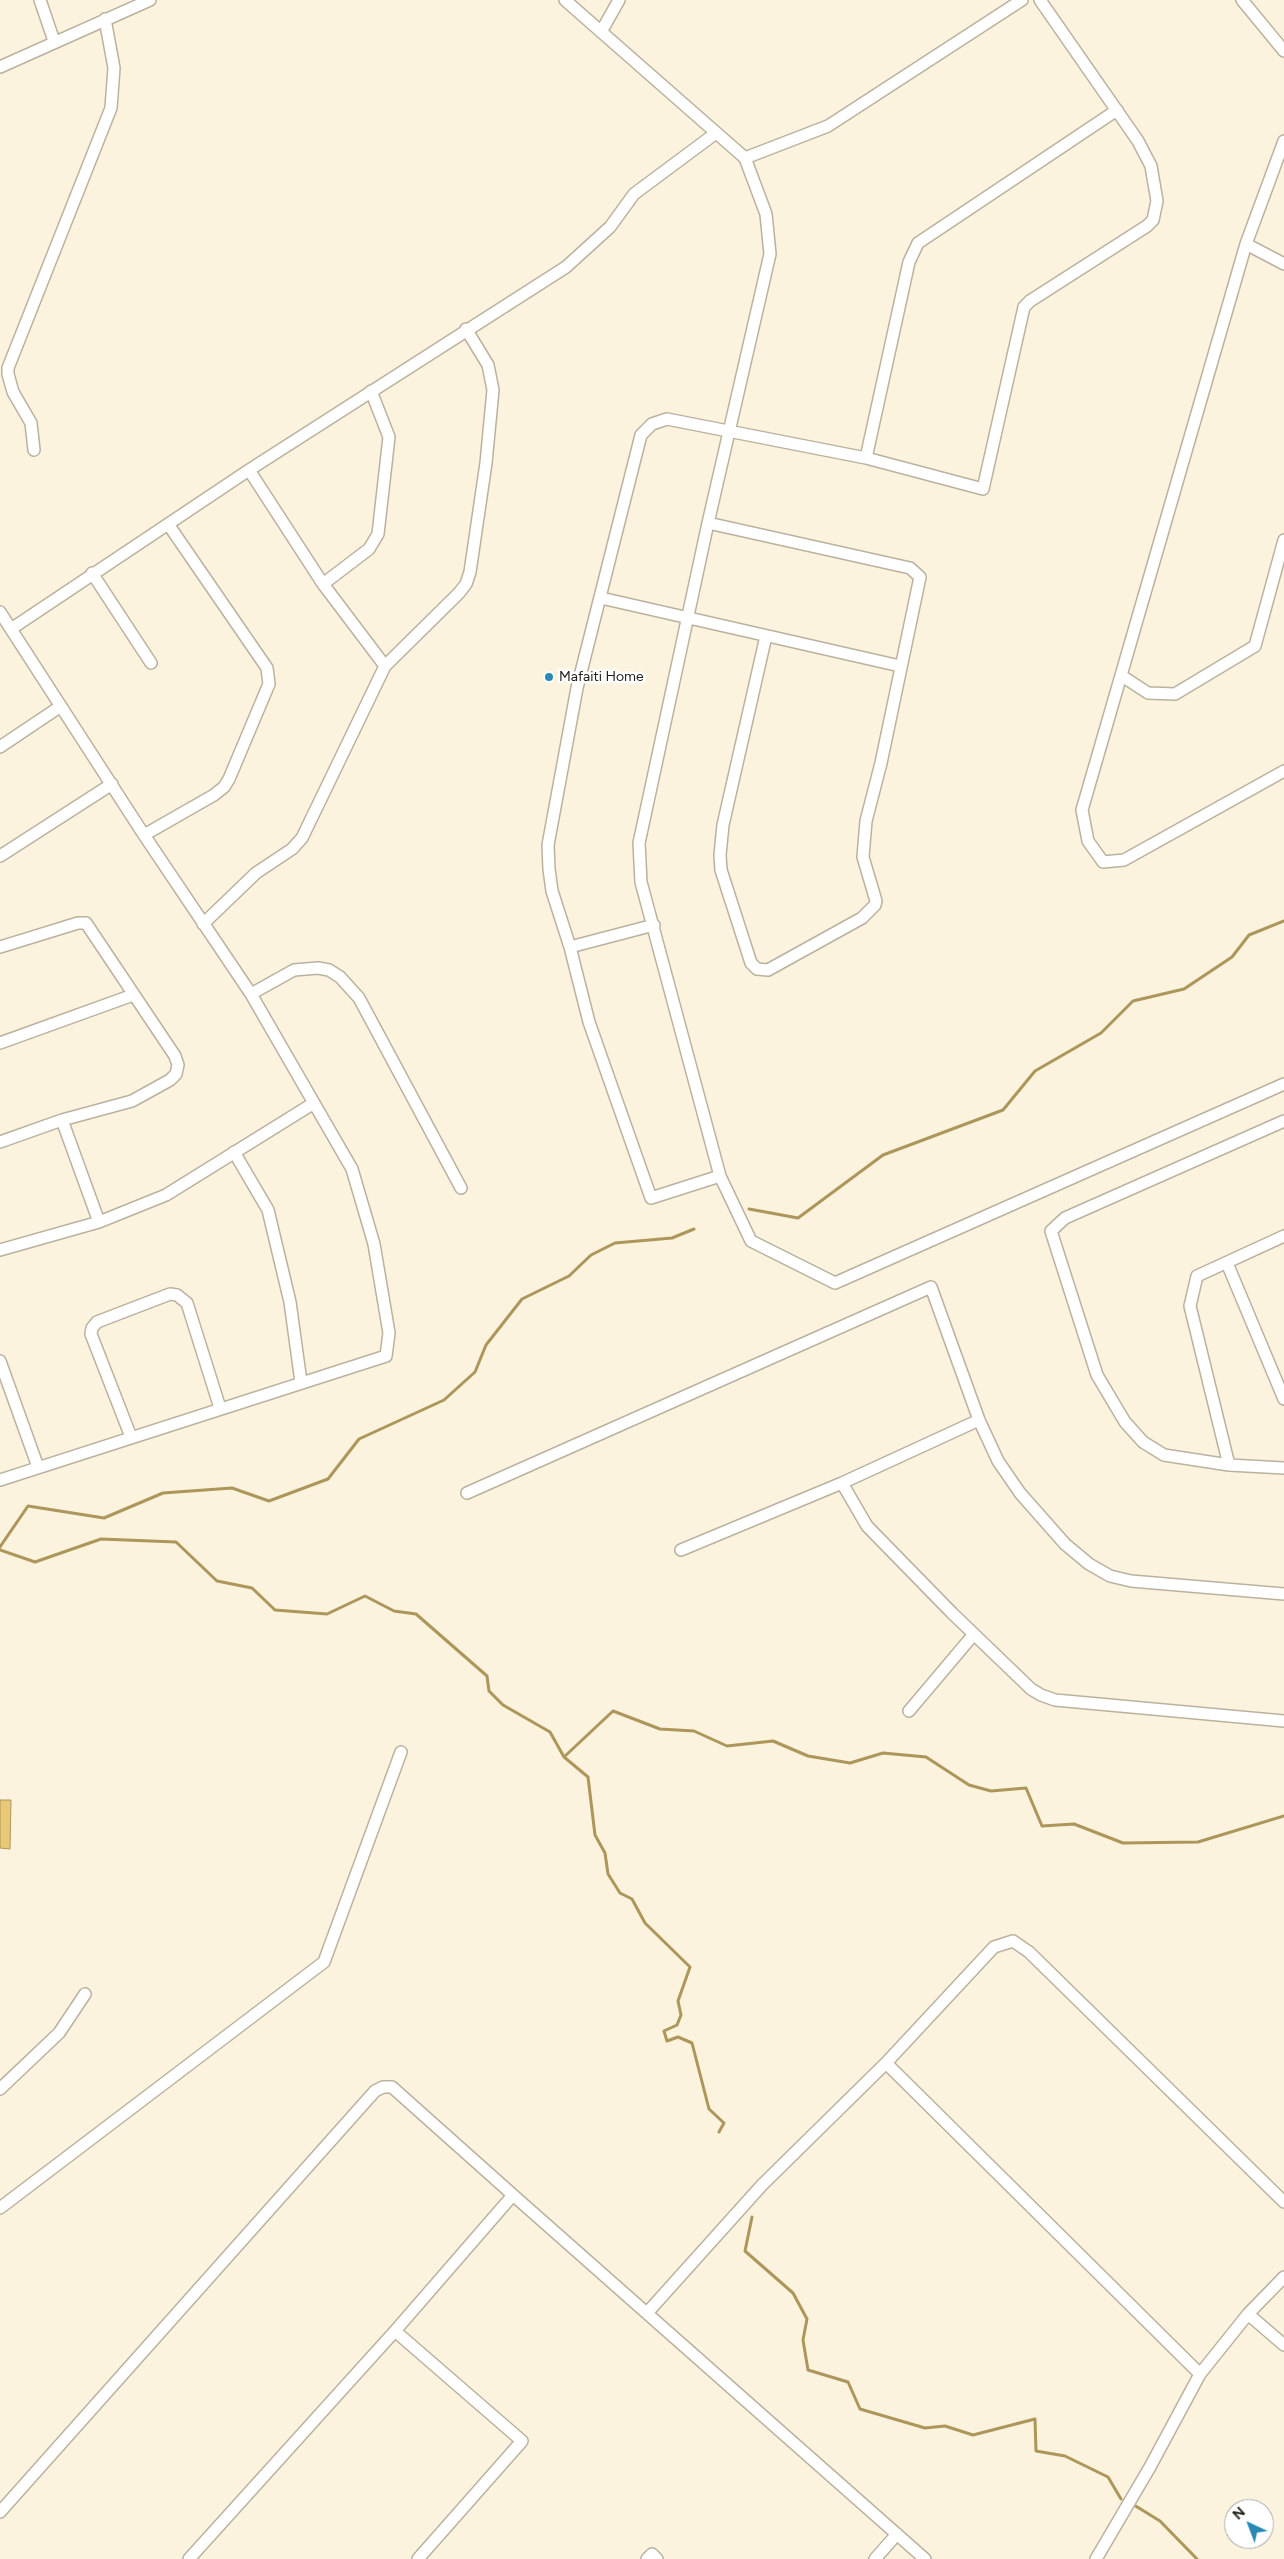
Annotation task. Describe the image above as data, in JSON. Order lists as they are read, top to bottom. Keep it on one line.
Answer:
{"places":["Mafaiti Home"],"north":"top left"}
